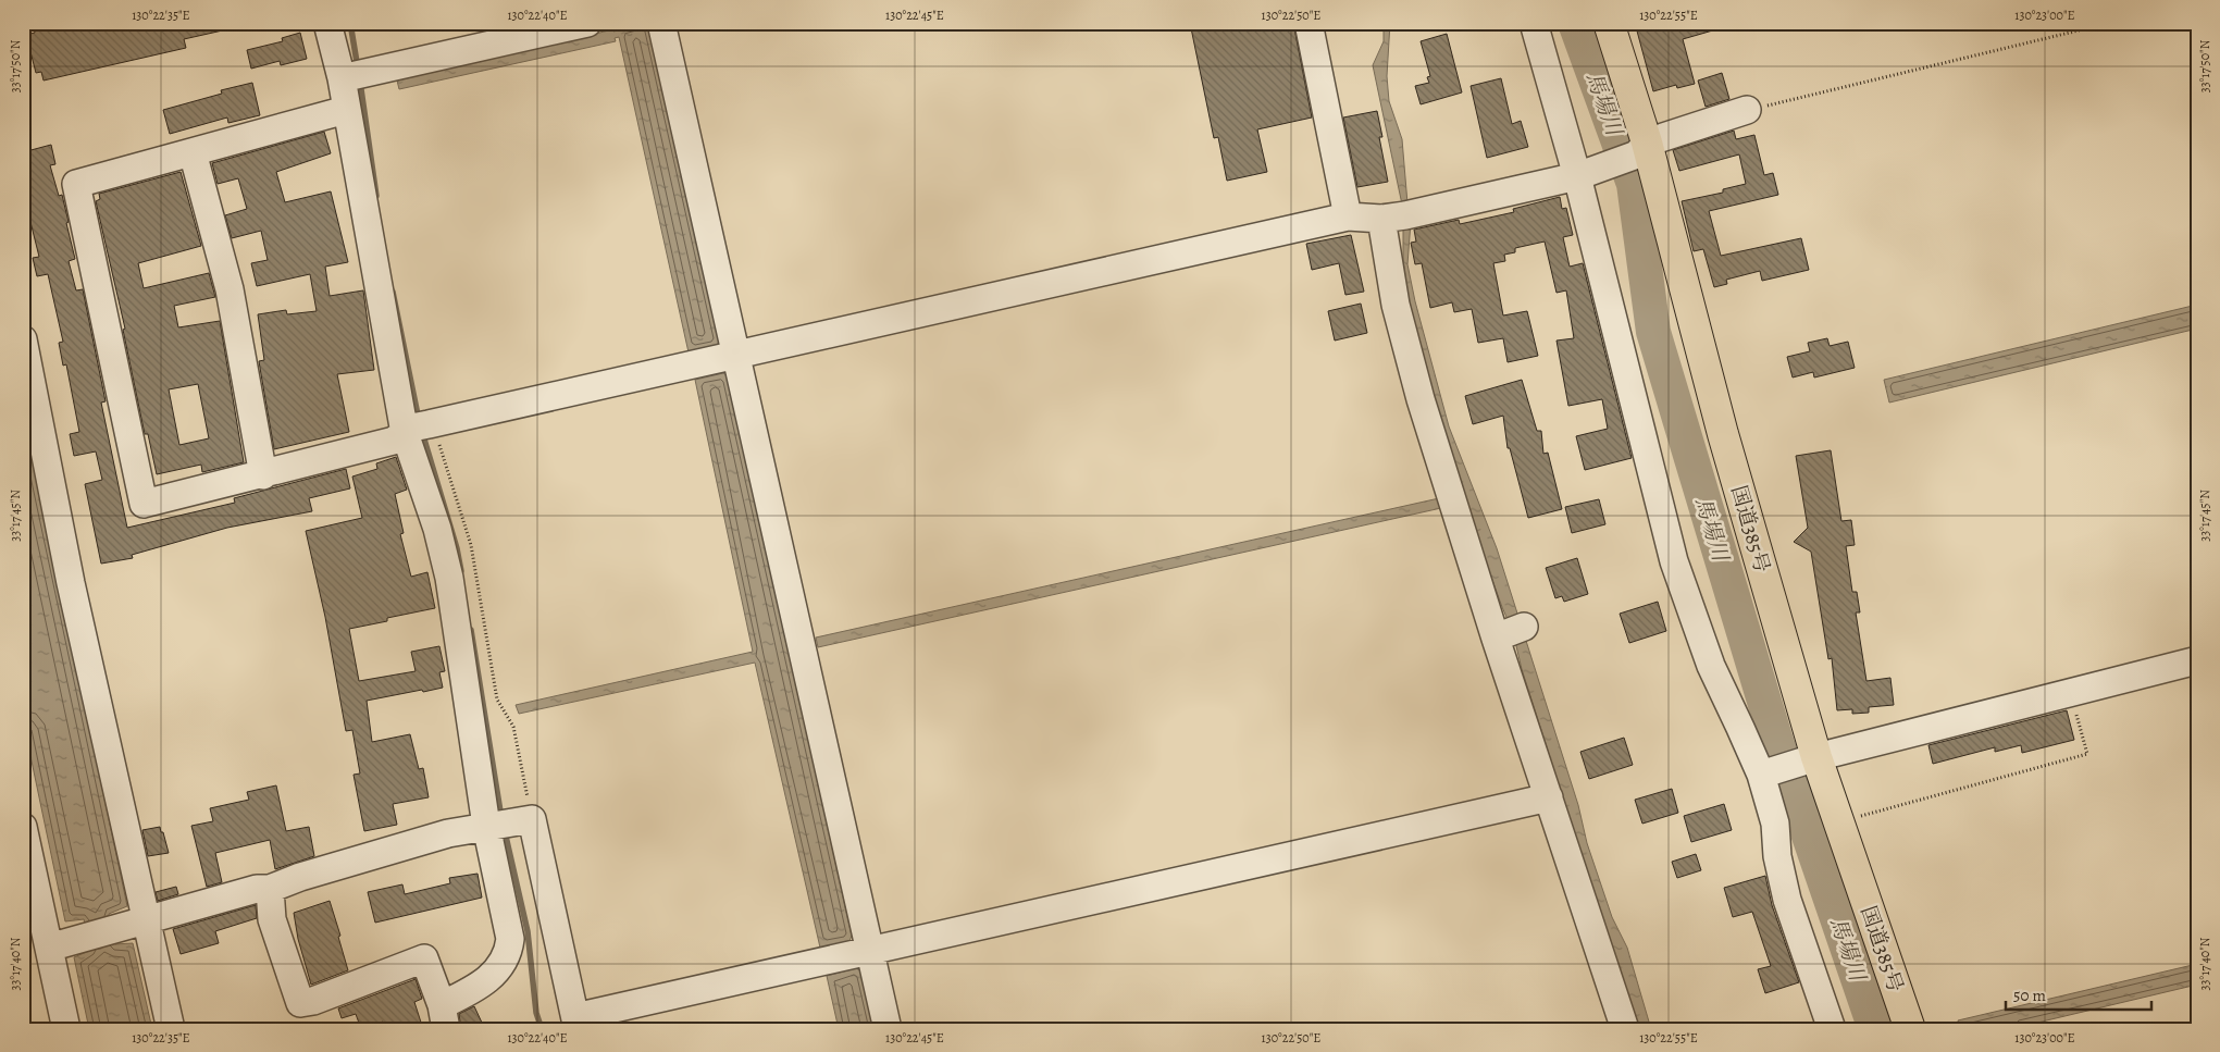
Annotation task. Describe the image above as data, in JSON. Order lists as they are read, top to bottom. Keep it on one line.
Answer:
{"streets":{"highway":["国道385号"]},"water":["馬場川"],"scale_bar":"50 m","coordinates":["130°22'35\"E","130°22'40\"E","130°22'45\"E","130°22'50\"E","130°22'55\"E","130°23'00\"E","33°17'50\"N","33°17'45\"N","33°17'40\"N"]}
